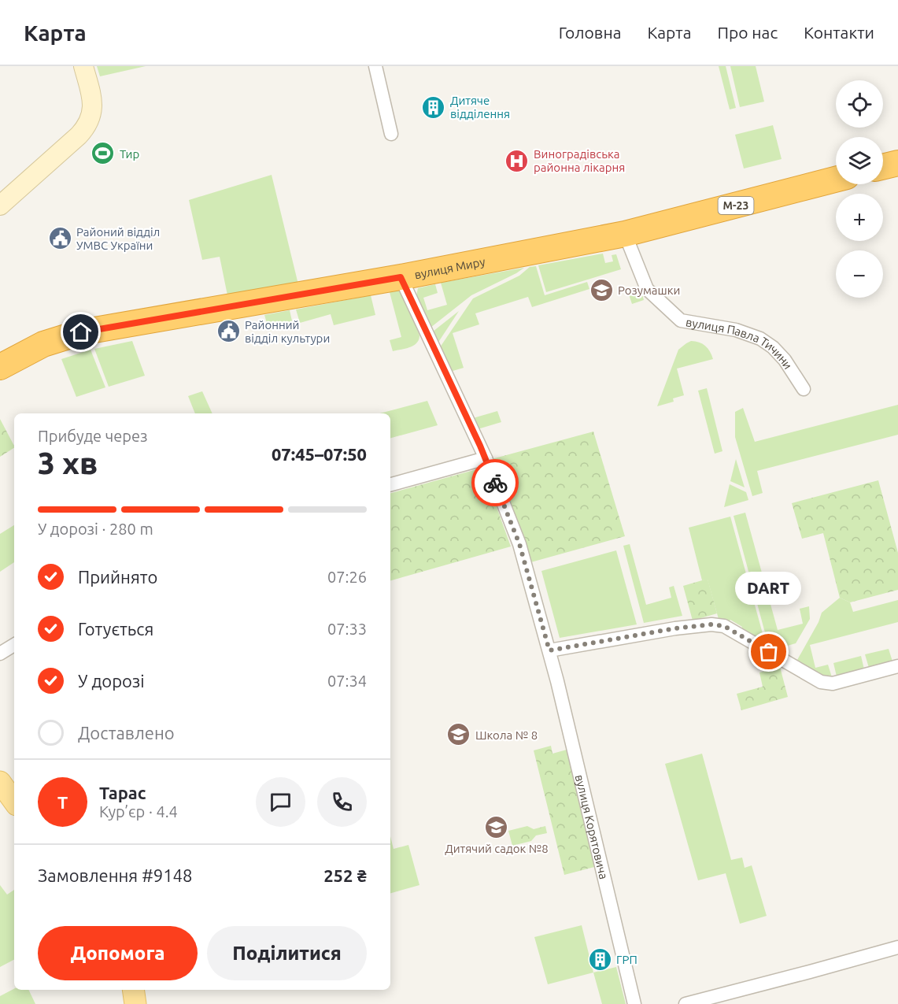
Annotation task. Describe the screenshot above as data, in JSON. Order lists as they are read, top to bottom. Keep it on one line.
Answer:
{"streets":{"highway":["М-23","вулиця Миру"],"street":["вулиця Павла Тичини","вулиця Корятовича"]},"crossings":[["М-23","вулиця Миру"],["М-23","вулиця Павла Тичини"],["вулиця Миру","вулиця Павла Тичини"],["вулиця Миру","вулиця Корятовича"]],"places":{"building":["Дитяче відділення","ГРП"],"sports":["Тир"],"hospital":["Виноградівська районна лікарня"],"public building":["Районий відділ УМВС України","Районний відділ культури"],"school or university":["Розумашки","Школа № 8","Дитячий садок №8"],"other":["DART"]},"page":{"header":"Карта","nav":["Головна","Карта","Про нас","Контакти"],"map_buttons":["+","−"],"heading":["3 хв","Прибуде через","07:45–07:50"],"panel":["Тарас","Кур’єр · 4.4","Замовлення #9148","252 ₴"],"bar":"У дорозі · 280 m","list":[["Прийнято","07:26"],["Готується","07:33"],["У дорозі","07:34"],"Доставлено"],"bubble":"DART","round":"Т","buttons":["Допомога","Поділитися"]}}
